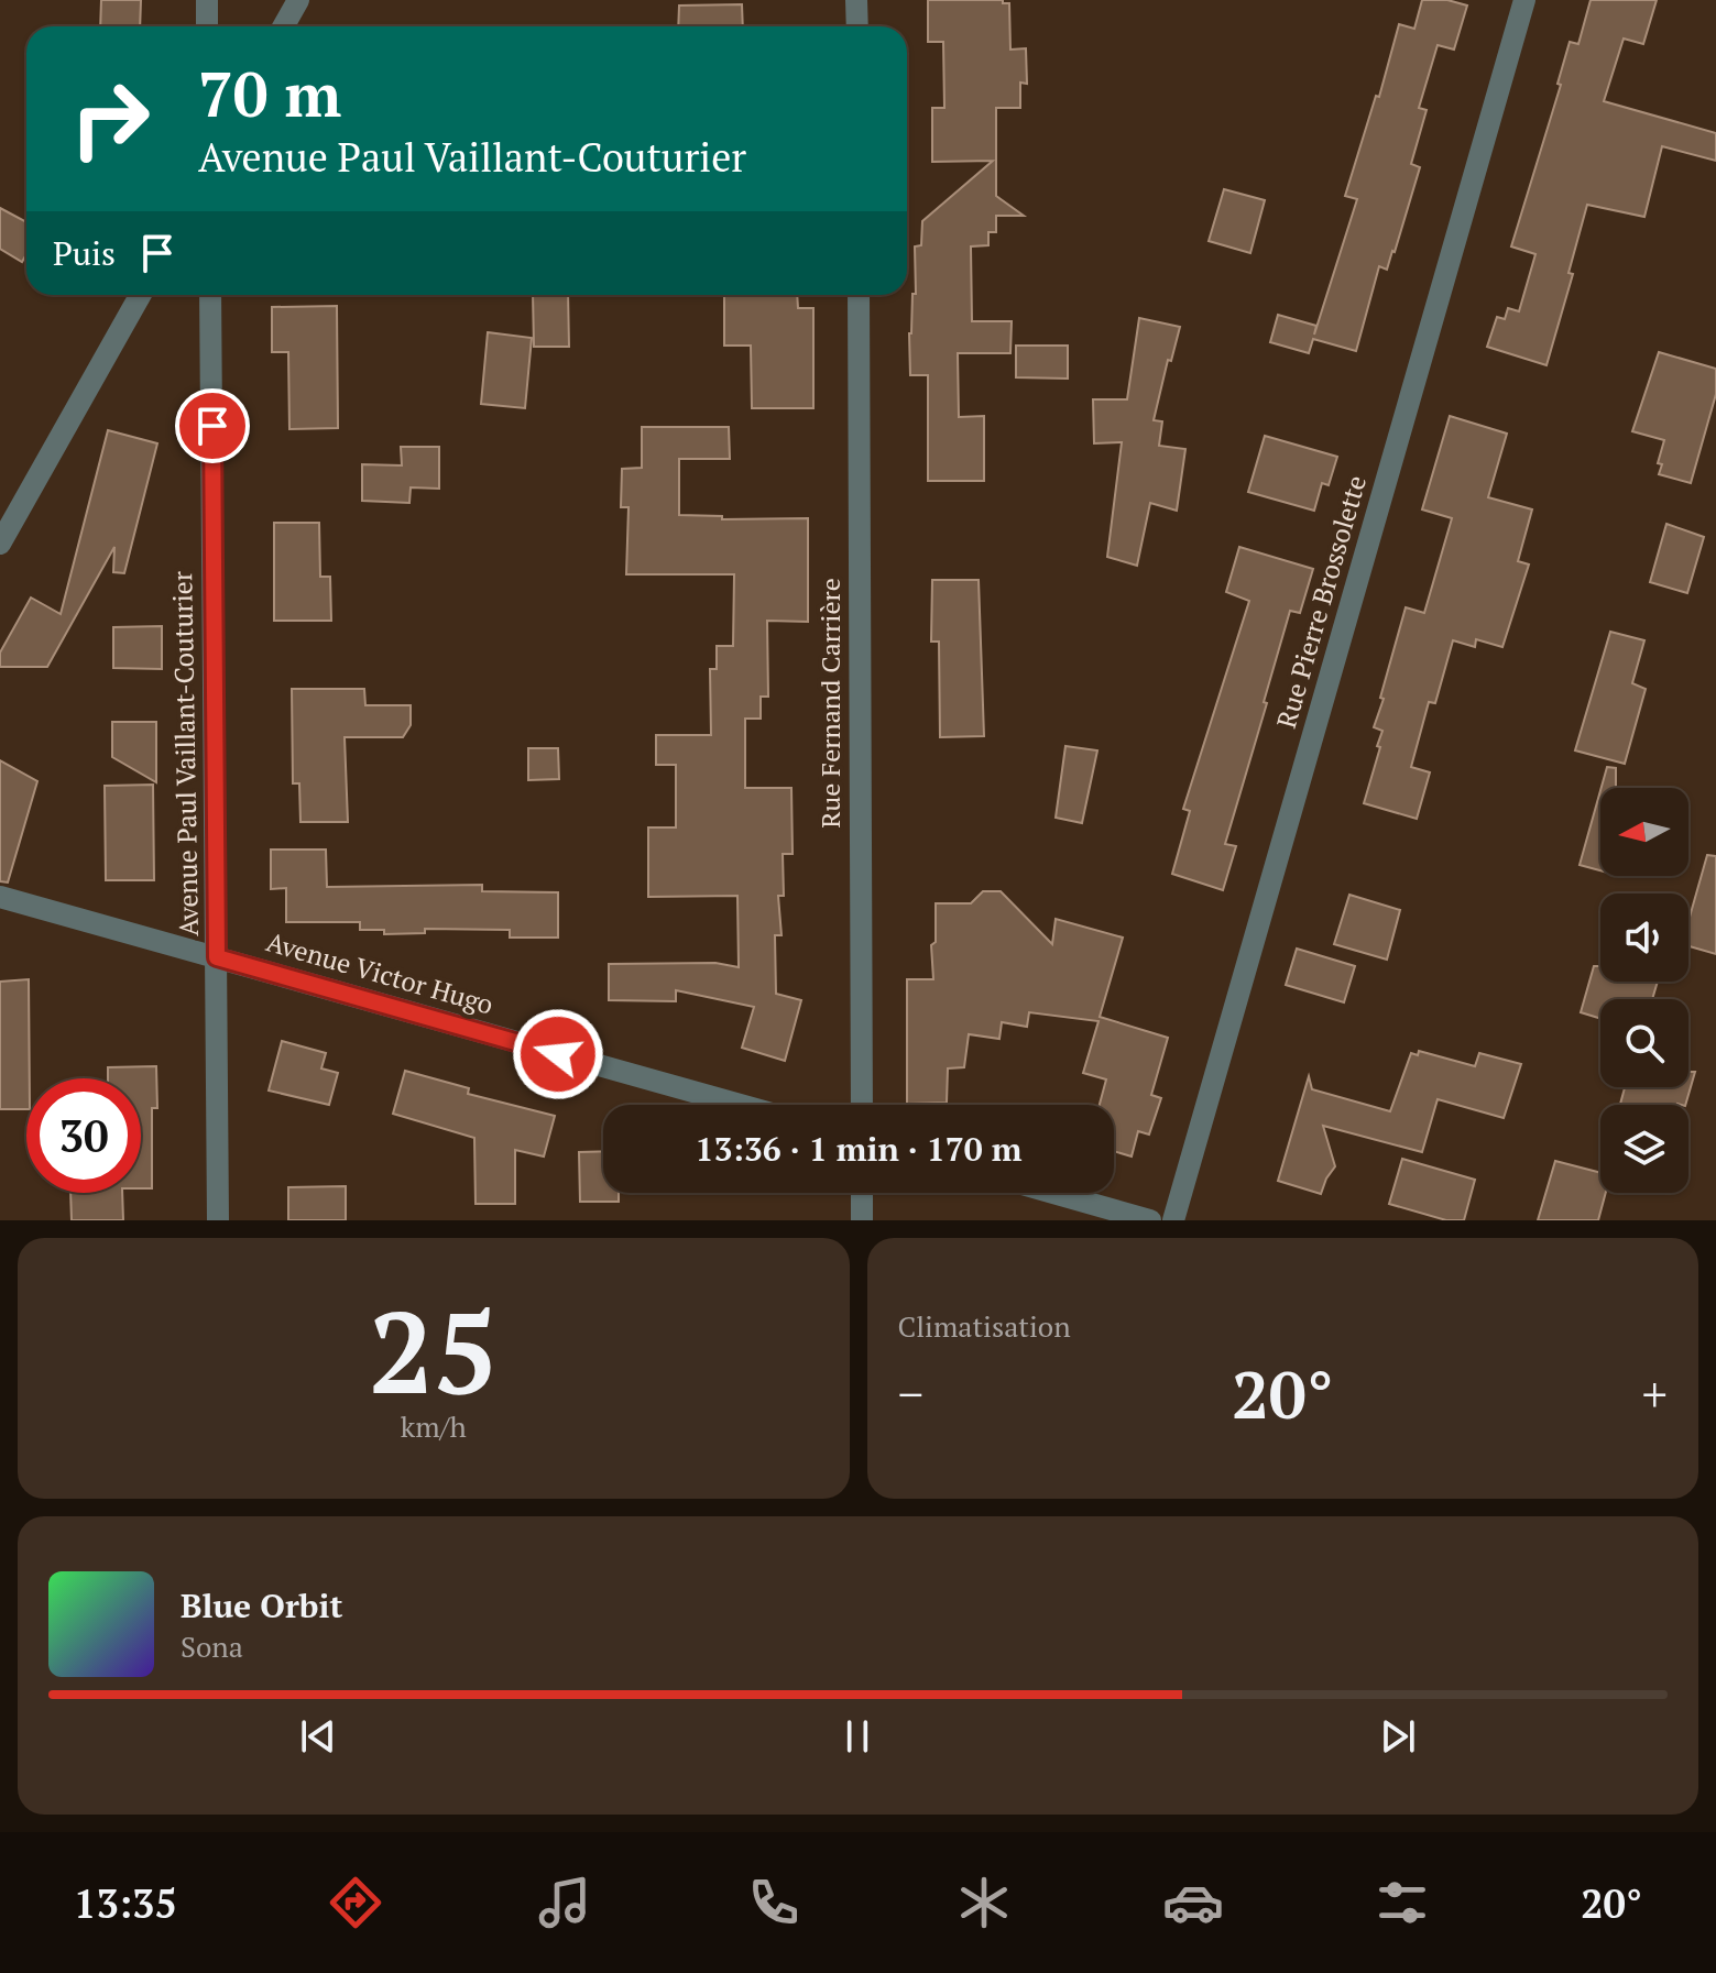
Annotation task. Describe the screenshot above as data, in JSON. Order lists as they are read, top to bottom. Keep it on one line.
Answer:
{"streets":{"street":["Rue Pierre Brossolette","Rue Fernand Carrière","Avenue Paul Vaillant-Couturier","Avenue Victor Hugo"]},"crossings":[["Avenue Paul Vaillant-Couturier","Avenue Victor Hugo"]],"north":"left","page":{"turn":["70 m","Avenue Paul Vaillant-Couturier"],"then":"Puis","limit":"30","trip":"13:36 · 1 min · 170 m","tile":[["25","km/h"],"Climatisation"],"heat":["−","20°","+"],"song":["Blue Orbit","Sona"],"tabs":["13:35","20°"]}}
